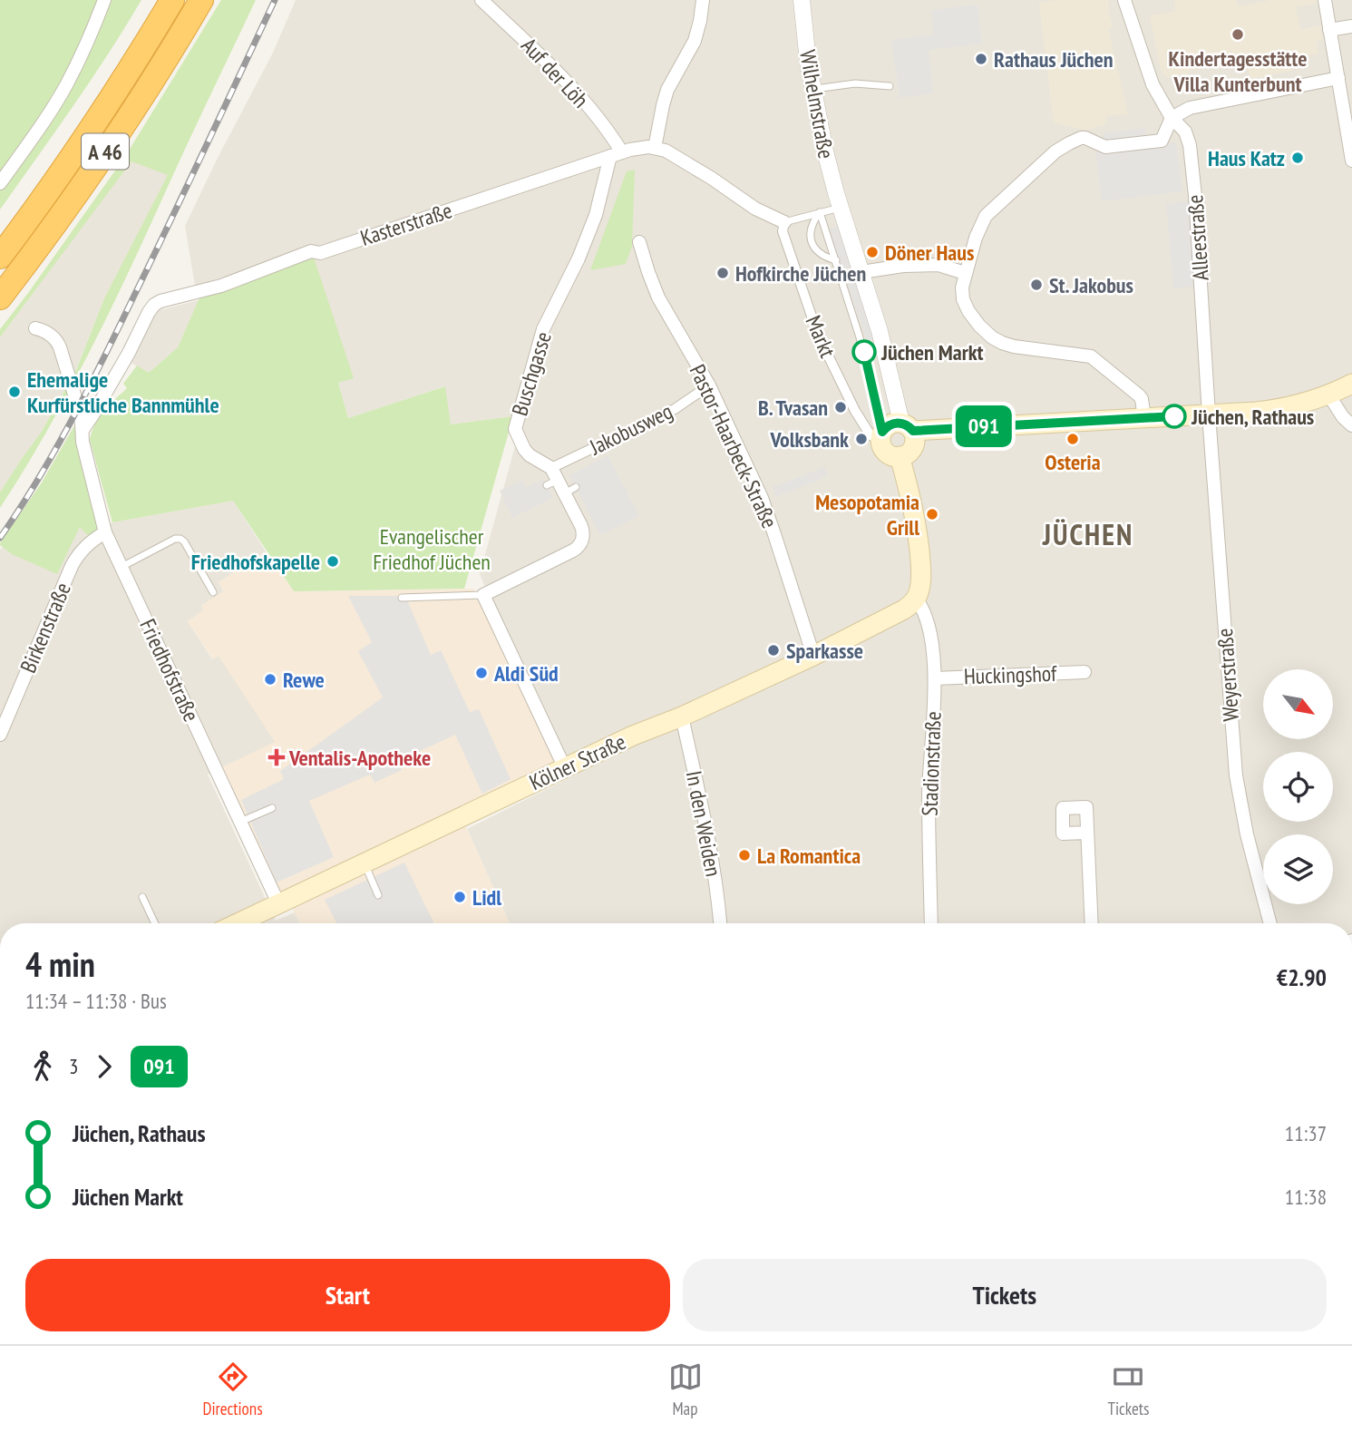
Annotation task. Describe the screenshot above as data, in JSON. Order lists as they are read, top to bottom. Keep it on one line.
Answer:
{"streets":{"highway":["A 46"],"main road":["Markt","Kölner Straße"],"street":["Auf der Löh","Wilhelmstraße","Kasterstraße","Alleestraße","Buschgasse","Jakobusweg","Pastor-Haarbeck-Straße","Birkenstraße","Friedhofstraße","Huckingshof","Weyerstraße","Stadionstraße","In den Weiden"]},"crossings":[["Auf der Löh","Kasterstraße"],["Auf der Löh","Buschgasse"],["Kasterstraße","Buschgasse"],["Kasterstraße","Friedhofstraße"],["Alleestraße","Weyerstraße"],["Buschgasse","Jakobusweg"],["Jakobusweg","Pastor-Haarbeck-Straße"],["Pastor-Haarbeck-Straße","Kölner Straße"],["Birkenstraße","Friedhofstraße"],["Friedhofstraße","Kölner Straße"],["Huckingshof","Stadionstraße"],["Kölner Straße","Stadionstraße"],["Kölner Straße","In den Weiden"]],"districts":["JÜCHEN"],"parks":["Evangelischer Friedhof Jüchen"],"places":{"other":["Kindertagesstätte Villa Kunterbunt","Rathaus Jüchen","Haus Katz","Döner Haus","Hofkirche Jüchen","St. Jakobus","Jüchen Markt","Ehemalige Kurfürstliche Bannmühle","B. Tvasan","Jüchen, Rathaus","Volksbank","Osteria","Mesopotamia Grill","Friedhofskapelle","Sparkasse","Aldi Süd","Rewe","La Romantica","Lidl"],"health":["Ventalis-Apotheke"]},"lines":["bus line 091"],"north":"bottom right","page":{"on_map":"091","heading":["4 min","11:34 – 11:38 · Bus","€2.90"],"legs":["3","091"],"list":[{"name":"Jüchen, Rathaus","value":"11:37"},{"name":"Jüchen Markt","value":"11:38"}],"buttons":["Start","Tickets"],"tabs":["Directions","Map","Tickets"]}}
